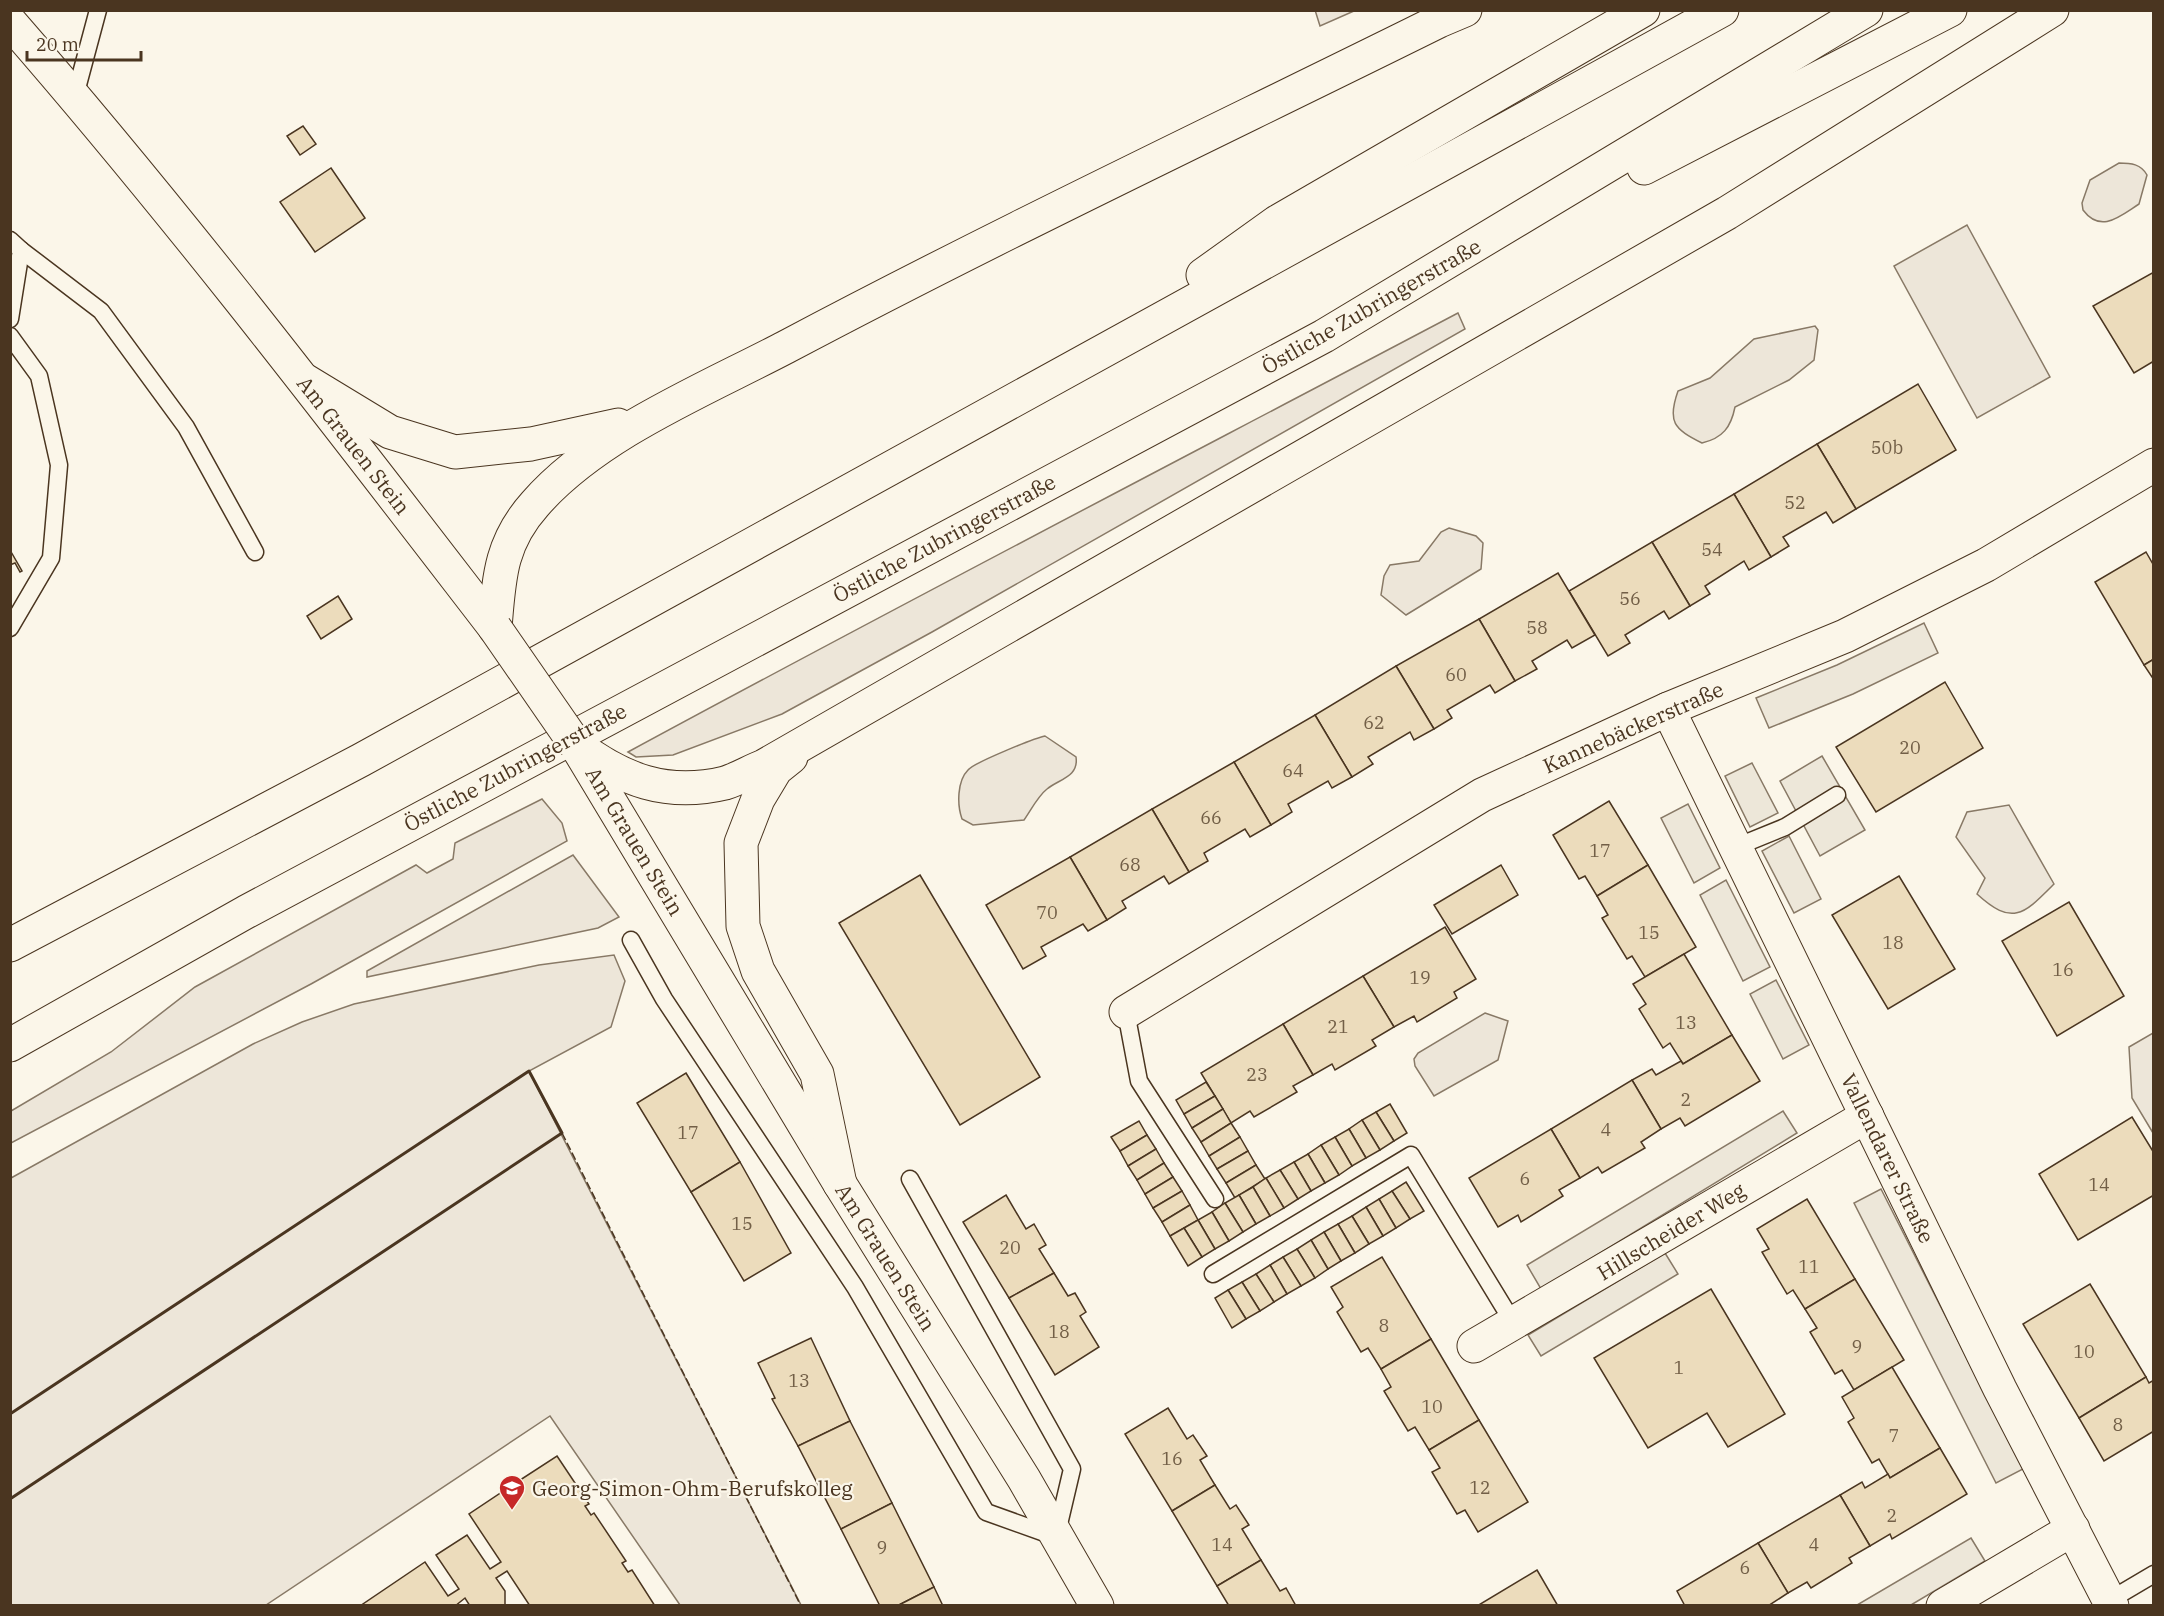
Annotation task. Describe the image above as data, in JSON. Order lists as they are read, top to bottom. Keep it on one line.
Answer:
{"streets":{"main road":["Östliche Zubringerstraße","Am Grauen Stein","Kannebäckerstraße","Vallendarer Straße","Hillscheider Weg"]},"crossings":[["Kannebäckerstraße","Vallendarer Straße"],["Vallendarer Straße","Hillscheider Weg"]],"places":{"school or university":["Georg-Simon-Ohm-Berufskolleg"]},"house_numbers":["50b","52","54","56","58","60","62","20","64","66","17","68","70","15","18","16","19","13","21","23","2","4","17","6","14","15","20","11","8","18","9","10","1","13","10","8","7","16","12","2","14","4","9","6"],"scale_bar":"20 m"}
